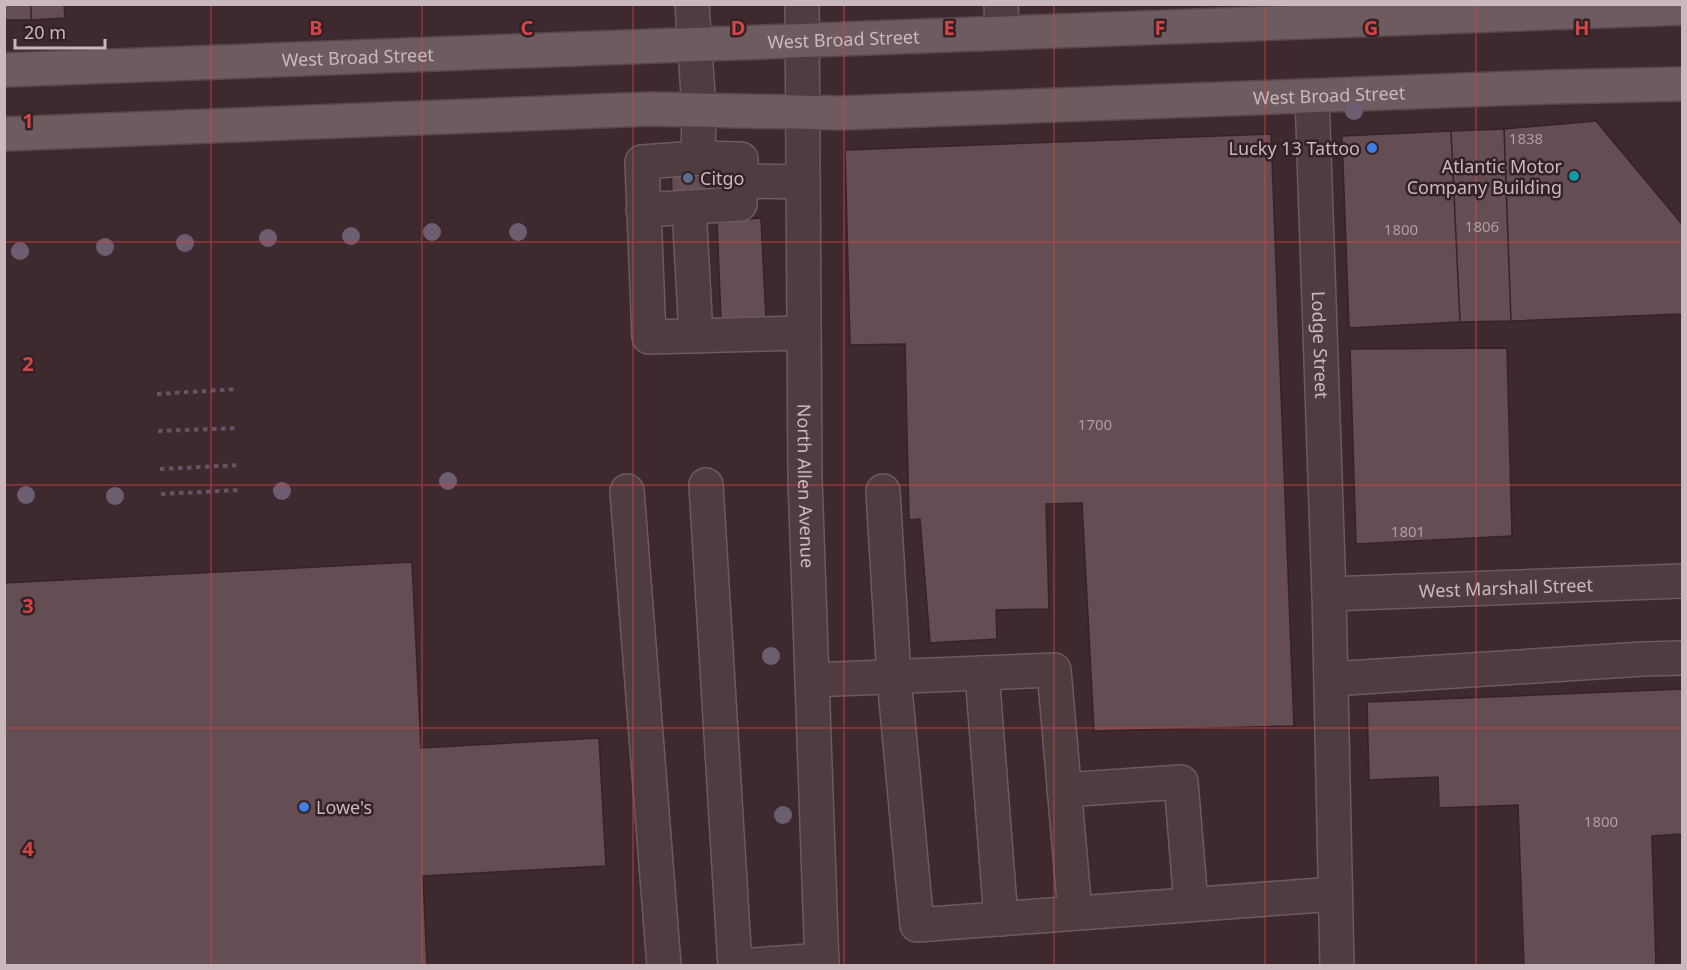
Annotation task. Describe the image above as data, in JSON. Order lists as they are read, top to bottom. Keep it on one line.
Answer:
{"streets":{"main road":["West Broad Street"],"street":["Lodge Street","North Allen Avenue","West Marshall Street"]},"crossings":[["West Broad Street","Lodge Street"],["West Broad Street","North Allen Avenue"],["Lodge Street","West Marshall Street"]],"places":["Lucky 13 Tattoo","Atlantic Motor Company Building","Citgo","Lowe's"],"house_numbers":["1838","1806","1800","1700","1801","1800"],"scale_bar":"20 m","grid":{"columns":["B","C","D","E","F","G","H"],"rows":["1","2","3","4"]}}
